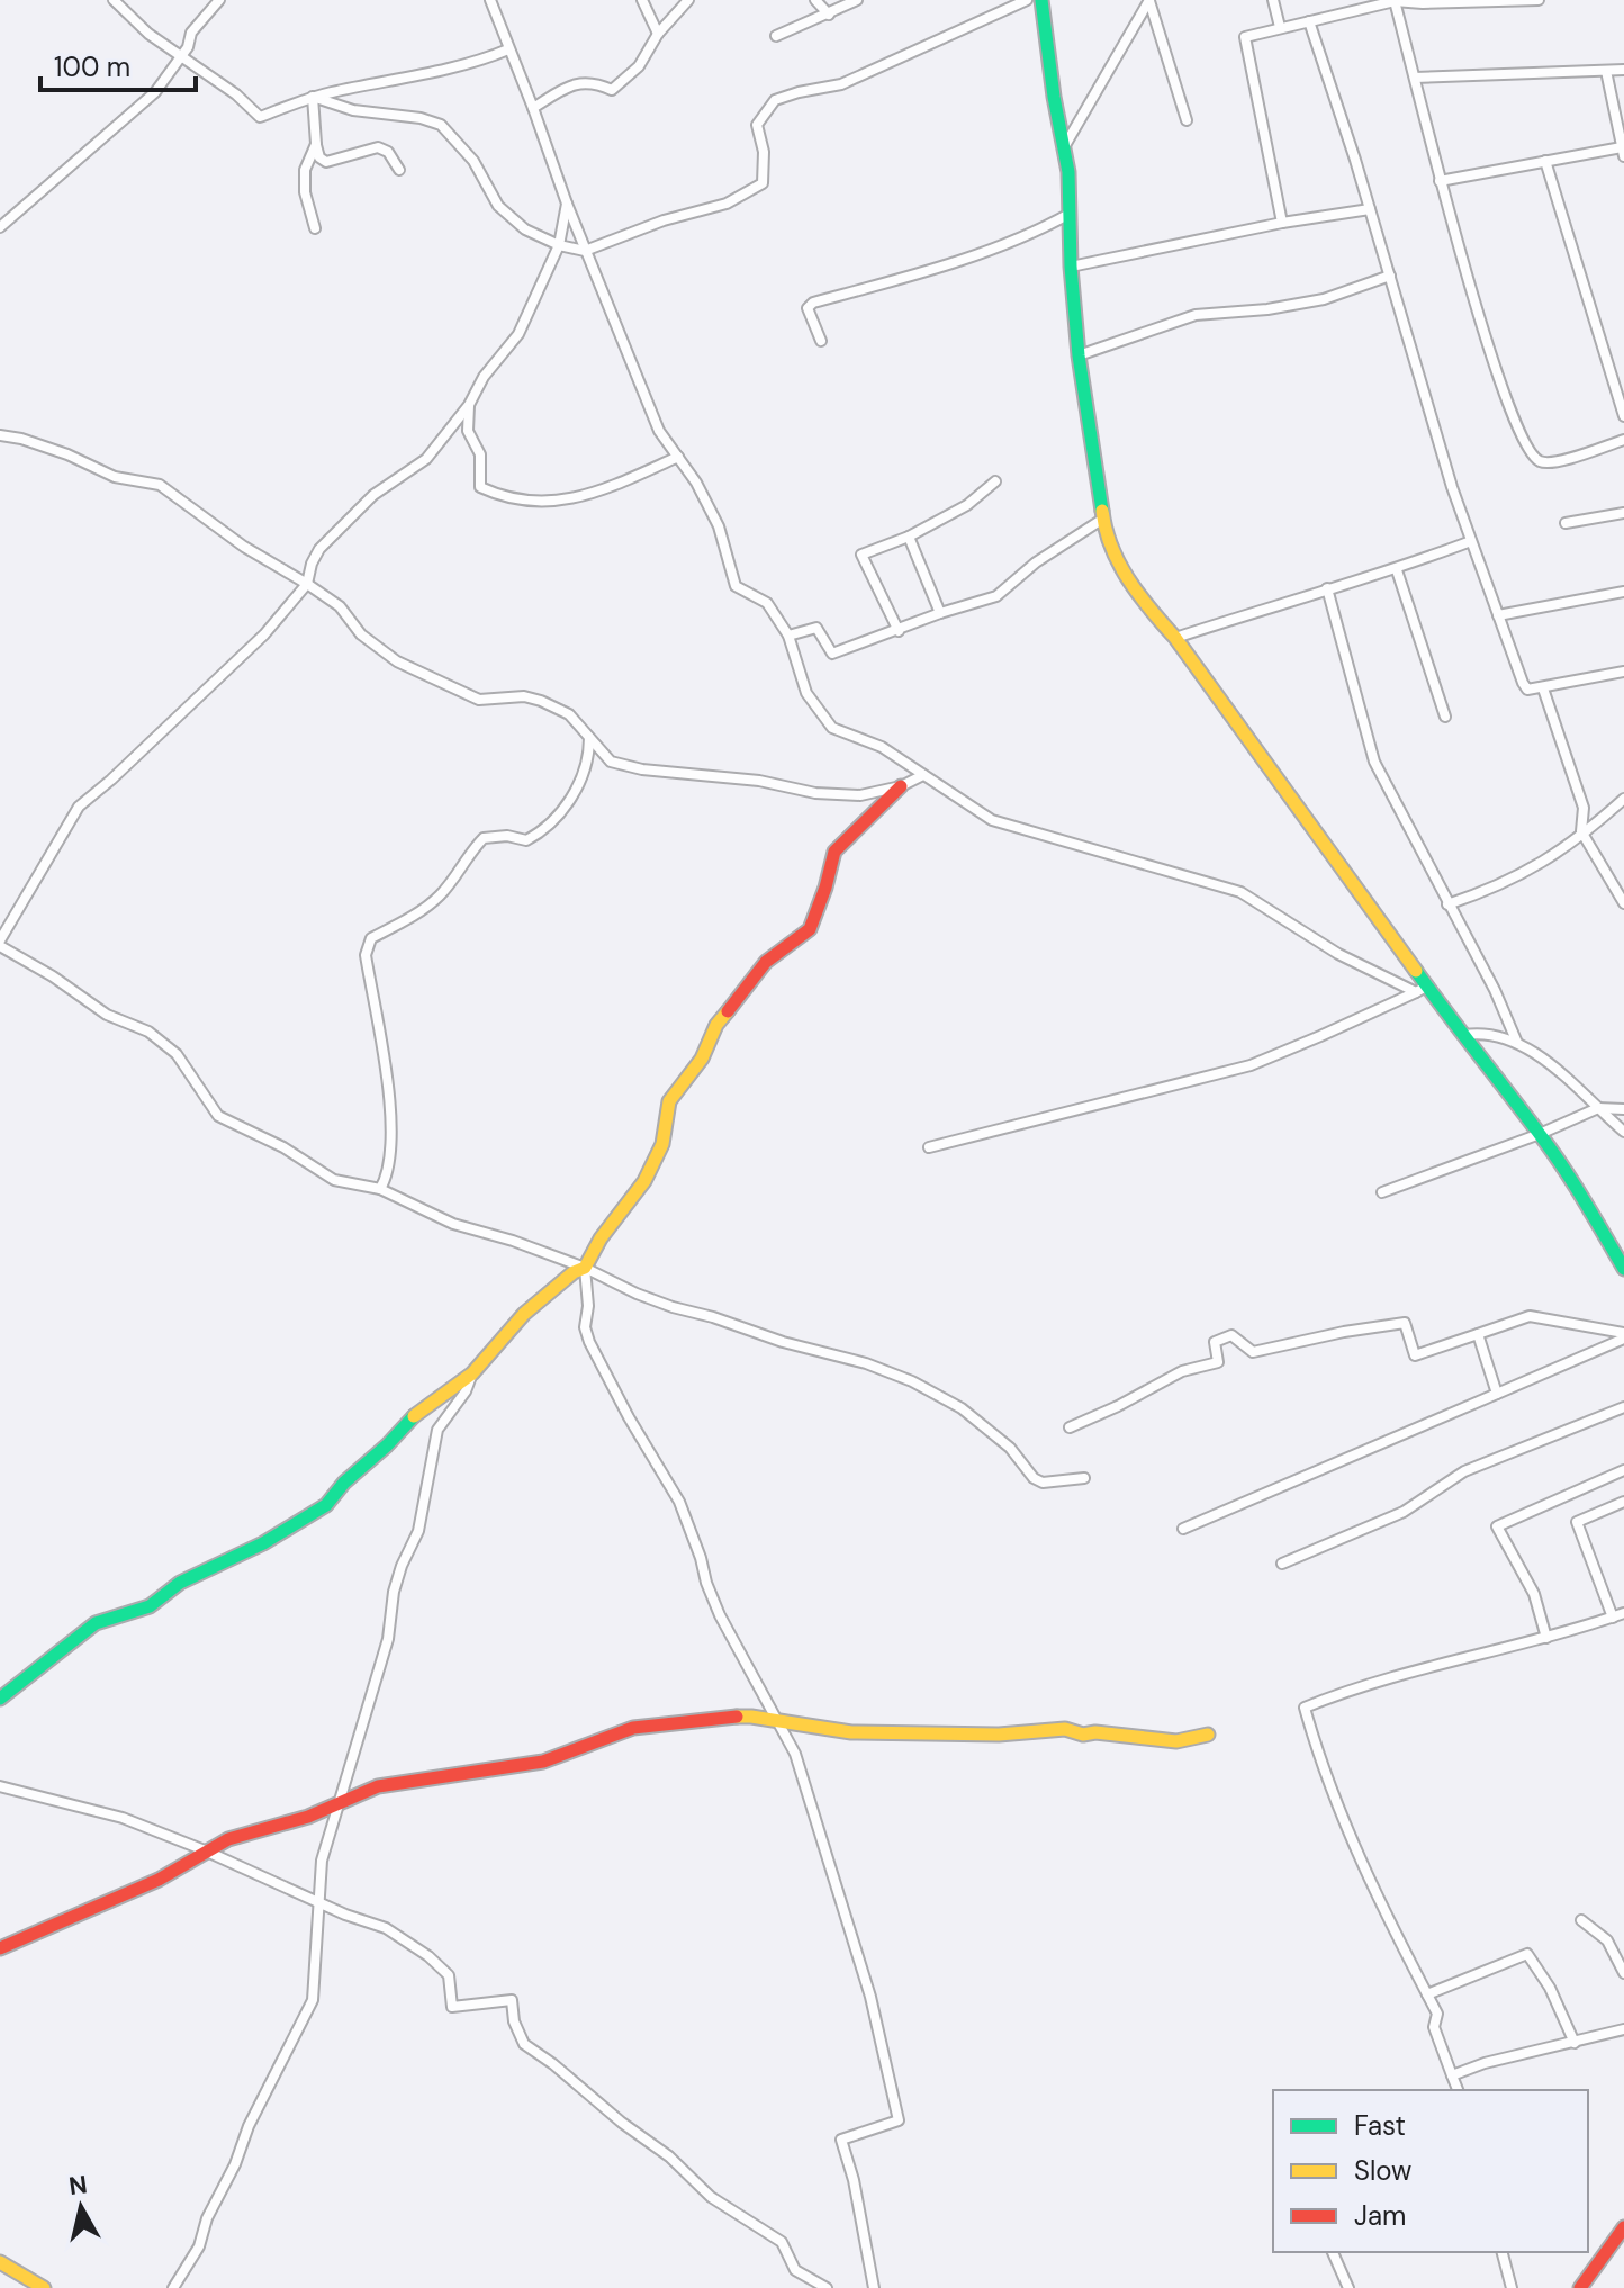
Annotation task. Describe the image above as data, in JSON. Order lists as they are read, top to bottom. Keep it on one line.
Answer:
{"legend":["Fast","Slow","Jam"],"scale_bar":"100 m","north":"top"}
